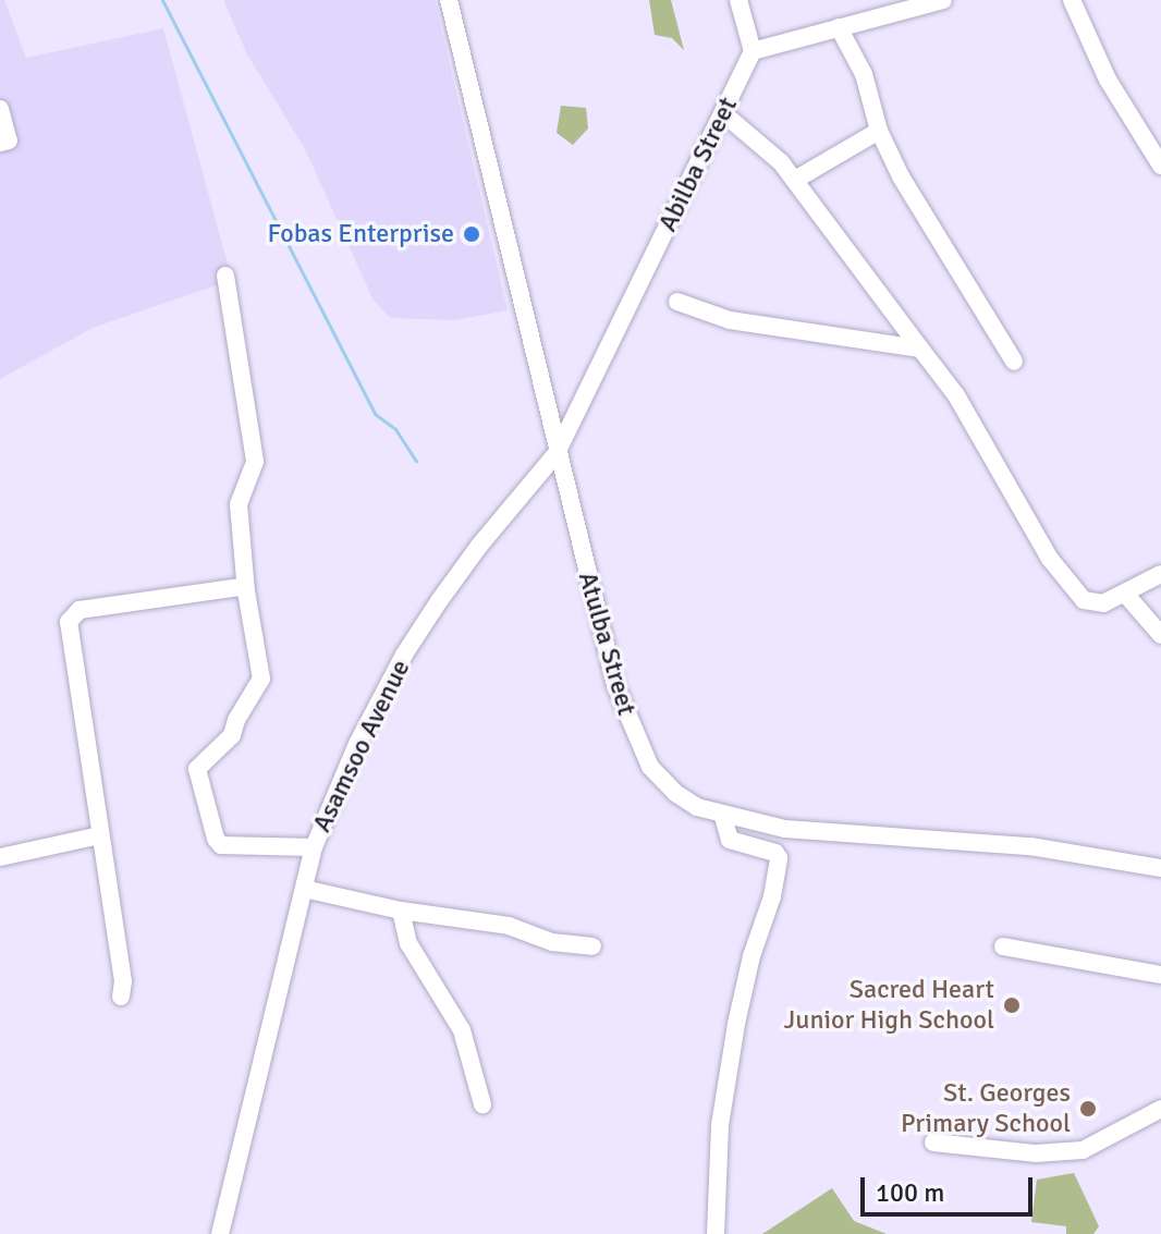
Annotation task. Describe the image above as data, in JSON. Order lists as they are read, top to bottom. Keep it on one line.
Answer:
{"streets":{"street":["Abilba Street","Atulba Street","Asamsoo Avenue"]},"crossings":[["Abilba Street","Atulba Street"],["Abilba Street","Asamsoo Avenue"],["Atulba Street","Asamsoo Avenue"]],"places":["Fobas Enterprise","Sacred Heart Junior High School","St. Georges Primary School"],"scale_bar":"100 m"}
